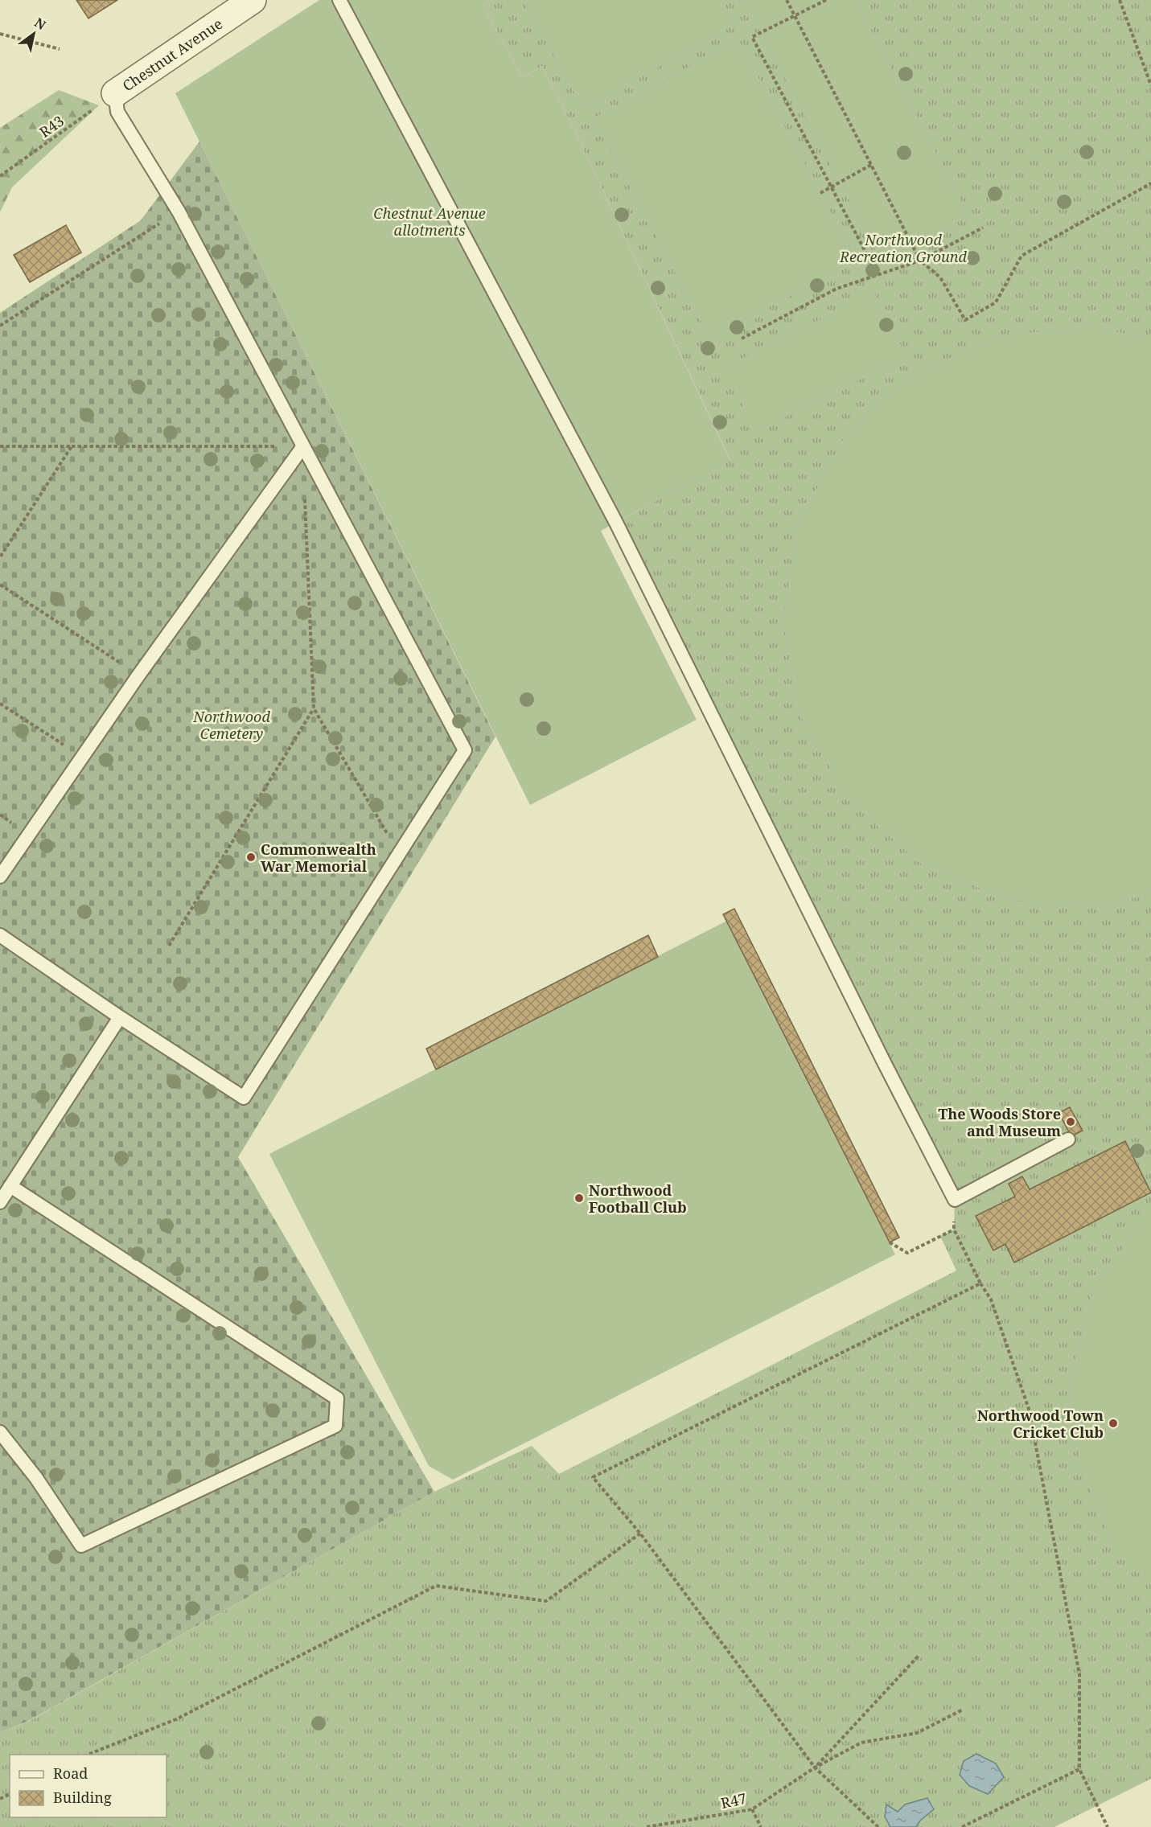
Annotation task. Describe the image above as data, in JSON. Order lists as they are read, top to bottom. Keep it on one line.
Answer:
{"streets":{"street":["Chestnut Avenue"],"path":["R43","R47"]},"crossings":[["Chestnut Avenue","R43"]],"parks":["Chestnut Avenue allotments","Northwood Recreation Ground","Northwood Cemetery"],"places":["Commonwealth War Memorial","The Woods Store and Museum","Northwood Football Club","Northwood Town Cricket Club"],"legend":["Road","Building"],"north":"top right"}
